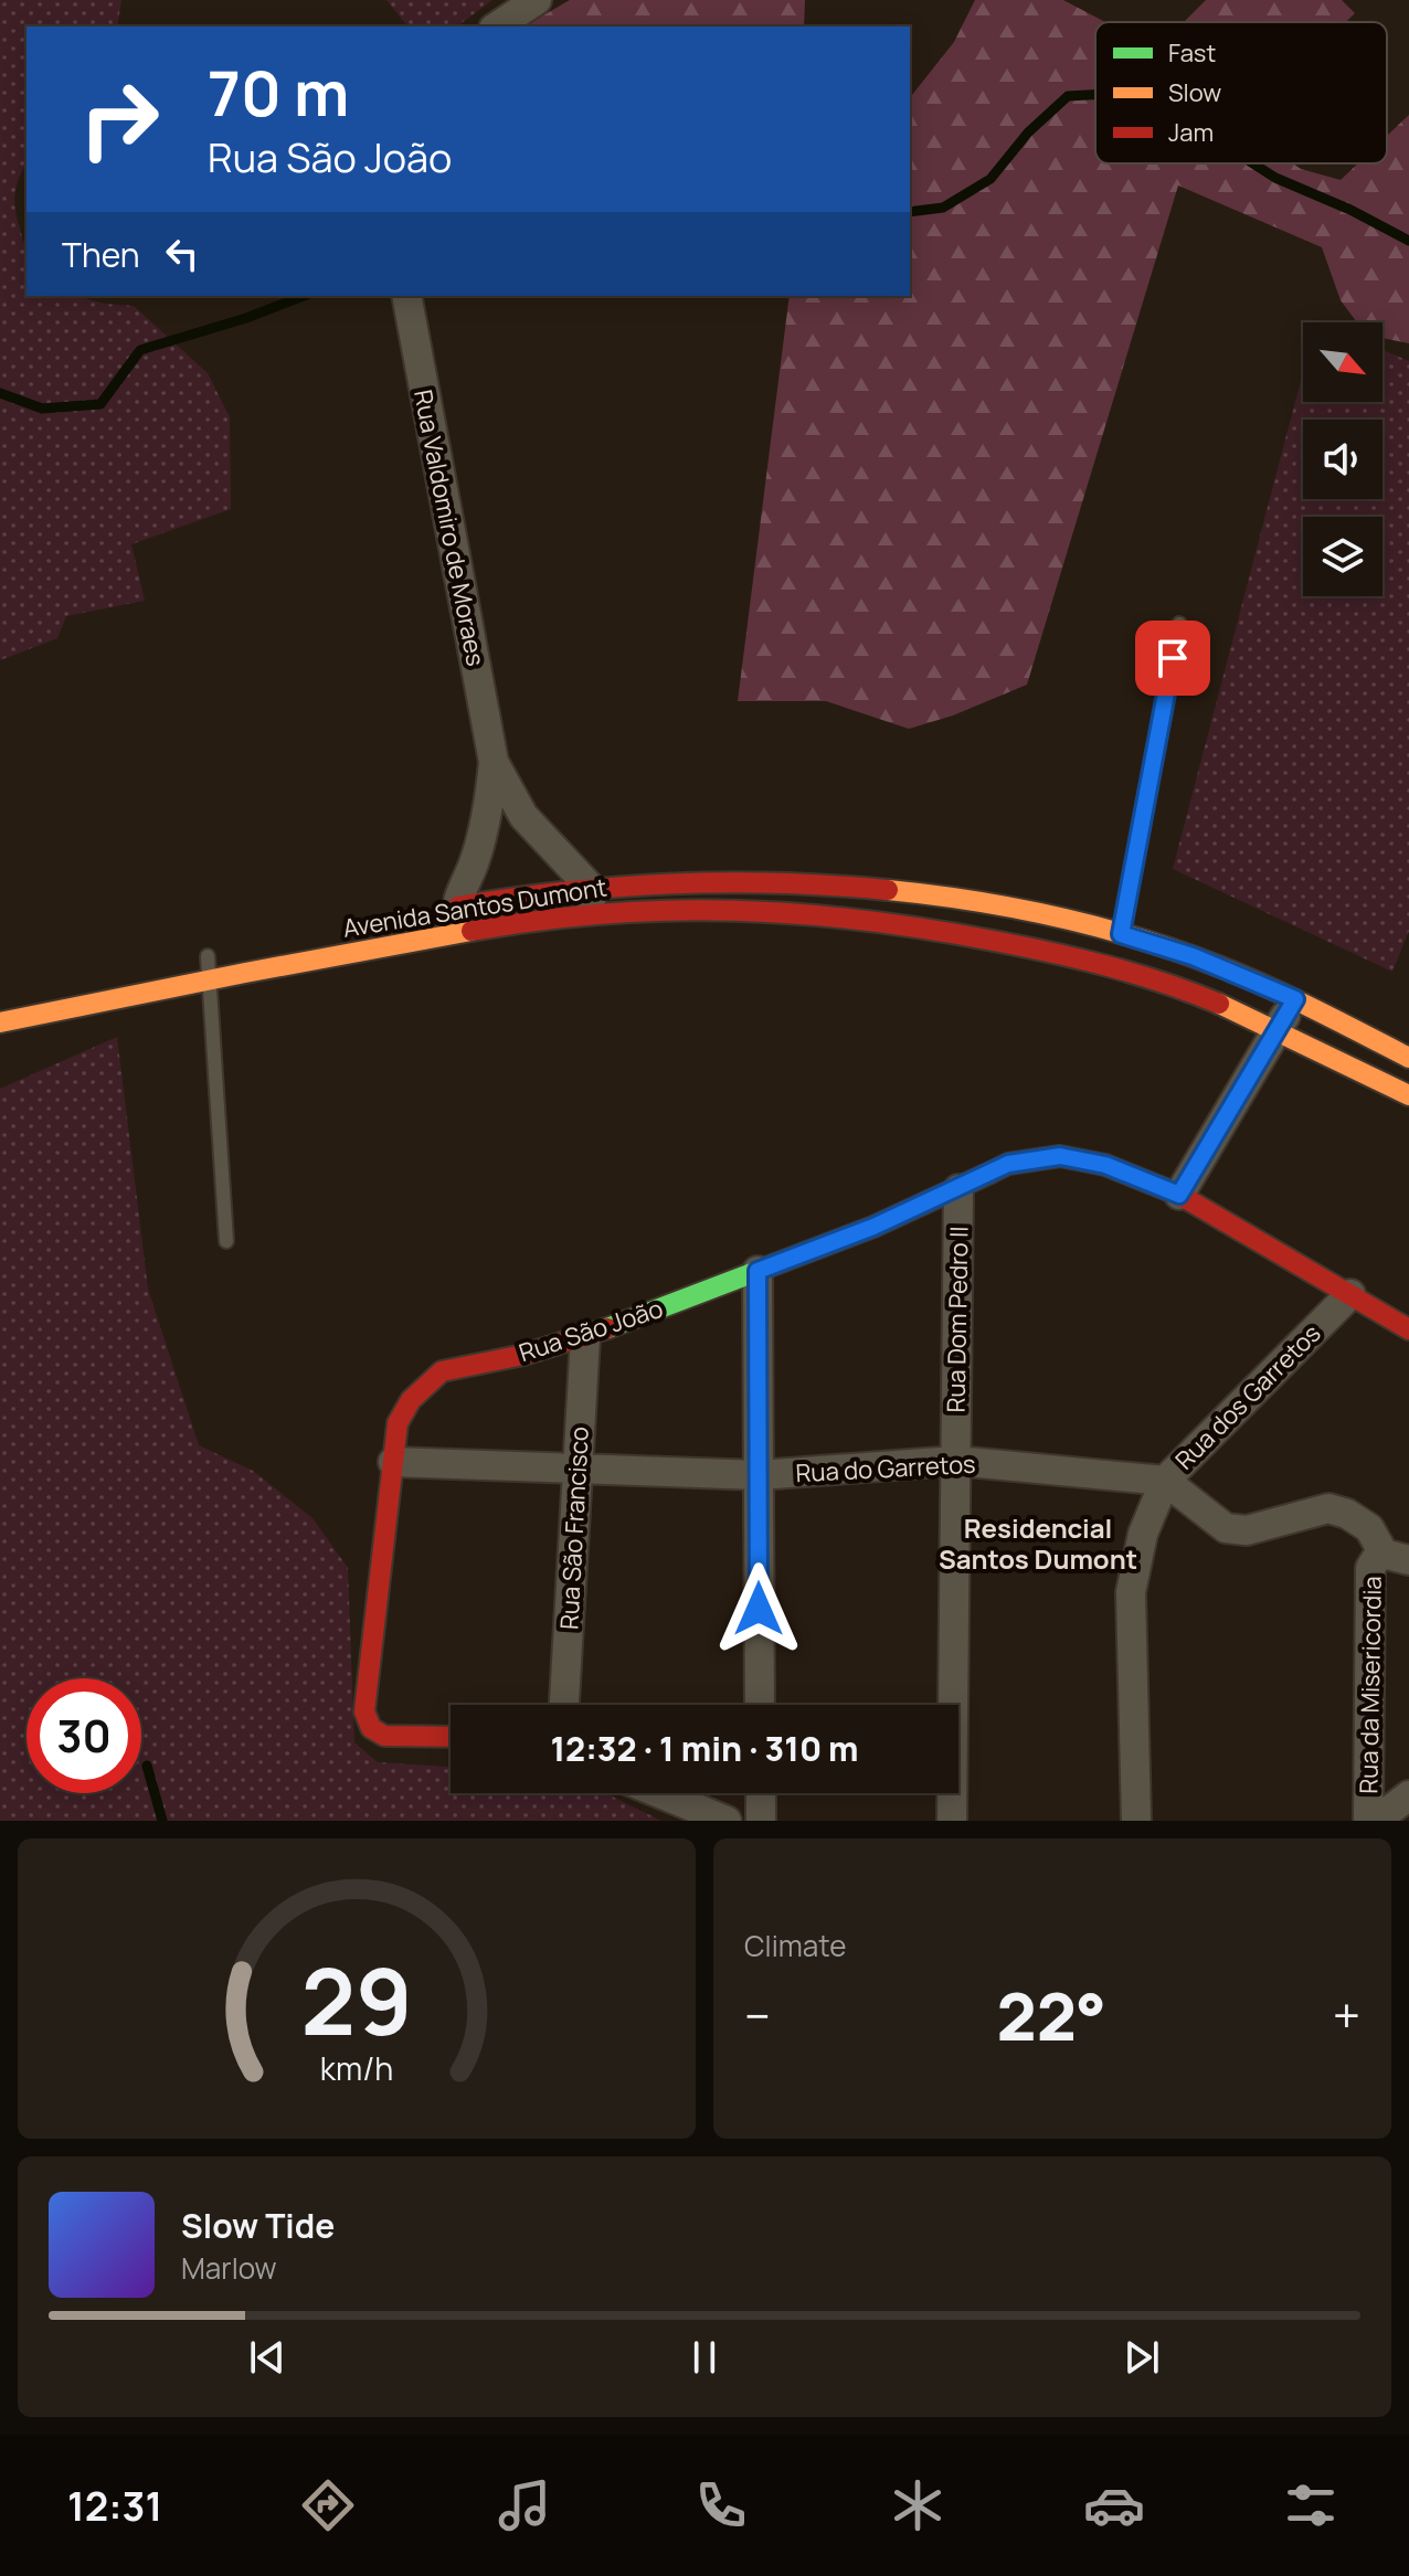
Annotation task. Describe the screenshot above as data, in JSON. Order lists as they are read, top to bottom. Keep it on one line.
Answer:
{"streets":{"main road":["Avenida Santos Dumont","Rua São João"],"street":["Rua Valdomiro de Moraes","Rua Dom Pedro II","Rua dos Garretos","Rua do Garretos","Rua São Francisco","Rua da Misericordia"]},"crossings":[["Rua Valdomiro de Moraes","Avenida Santos Dumont"],["Rua Dom Pedro II","Rua São João"],["Rua Dom Pedro II","Rua do Garretos"],["Rua São João","Rua dos Garretos"],["Rua São João","Rua do Garretos"],["Rua São João","Rua São Francisco"],["Rua dos Garretos","Rua do Garretos"],["Rua do Garretos","Rua São Francisco"]],"districts":["Residencial Santos Dumont"],"legend":["Fast","Slow","Jam"],"north":"bottom right","page":{"turn":["70 m","Rua São João"],"then":"Then","limit":"30","trip":"12:32 · 1 min · 310 m","tile":"Climate","heat":["−","22°","+"],"song":["Slow Tide","Marlow"],"tabs":"12:31","gauge":["29","km/h"]}}
